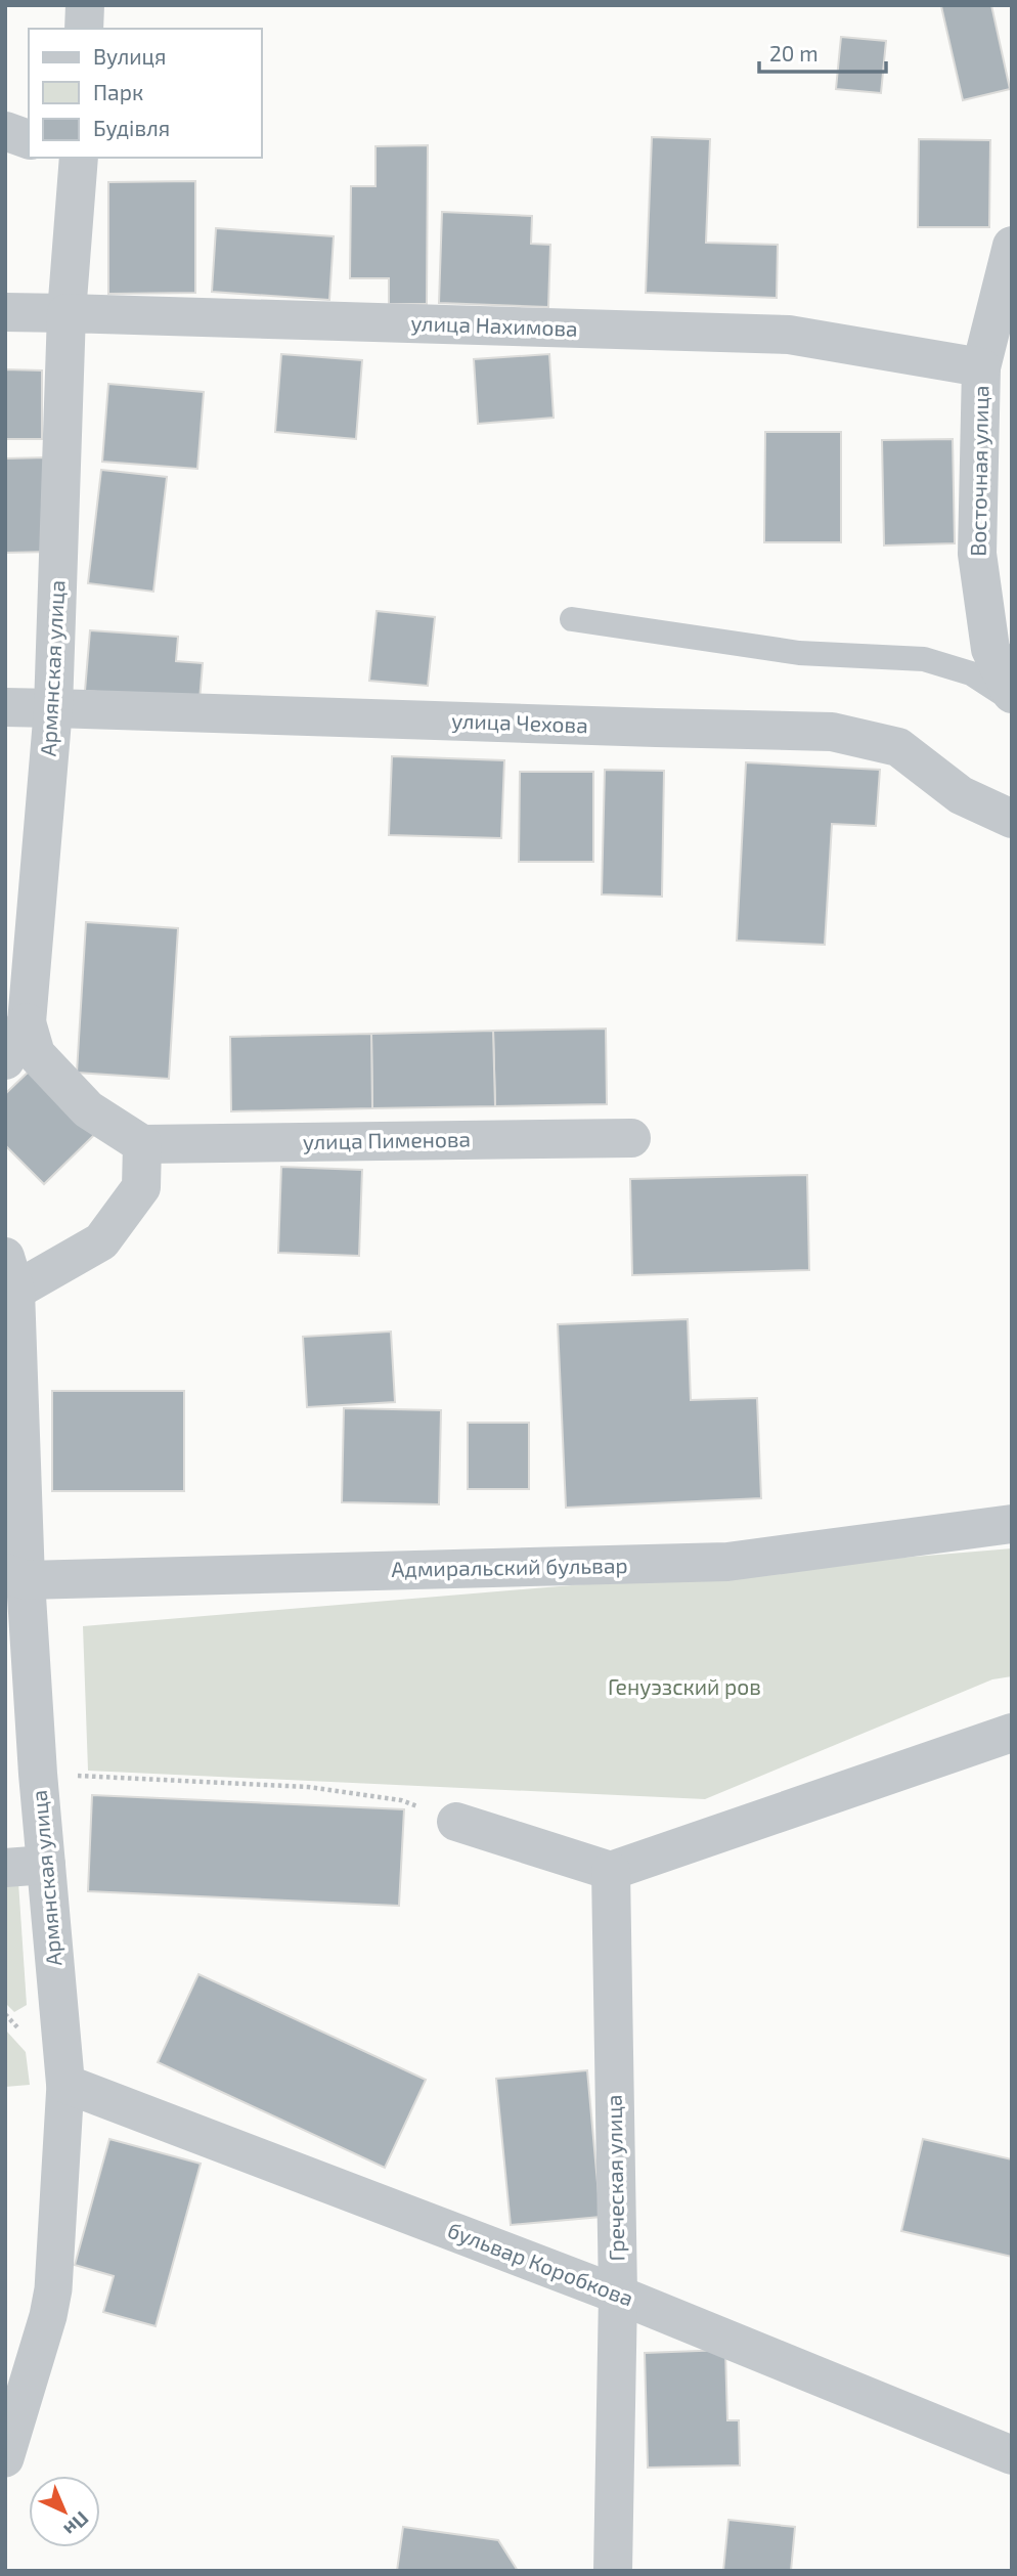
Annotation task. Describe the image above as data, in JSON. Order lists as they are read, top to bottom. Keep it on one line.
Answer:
{"streets":{"street":["улица Нахимова","Восточная улица","Армянская улица","улица Чехова","улица Пименова","Адмиральский бульвар","Греческая улица","бульвар Коробкова"]},"crossings":[["улица Нахимова","Восточная улица"],["улица Нахимова","Армянская улица"],["Армянская улица","улица Чехова"],["Армянская улица","улица Пименова"],["Армянская улица","Адмиральский бульвар"],["Армянская улица","бульвар Коробкова"],["Греческая улица","бульвар Коробкова"]],"parks":["Генуэзский ров"],"legend":["Вулиця","Парк","Будівля"],"scale_bar":"20 m","north":"bottom right"}
